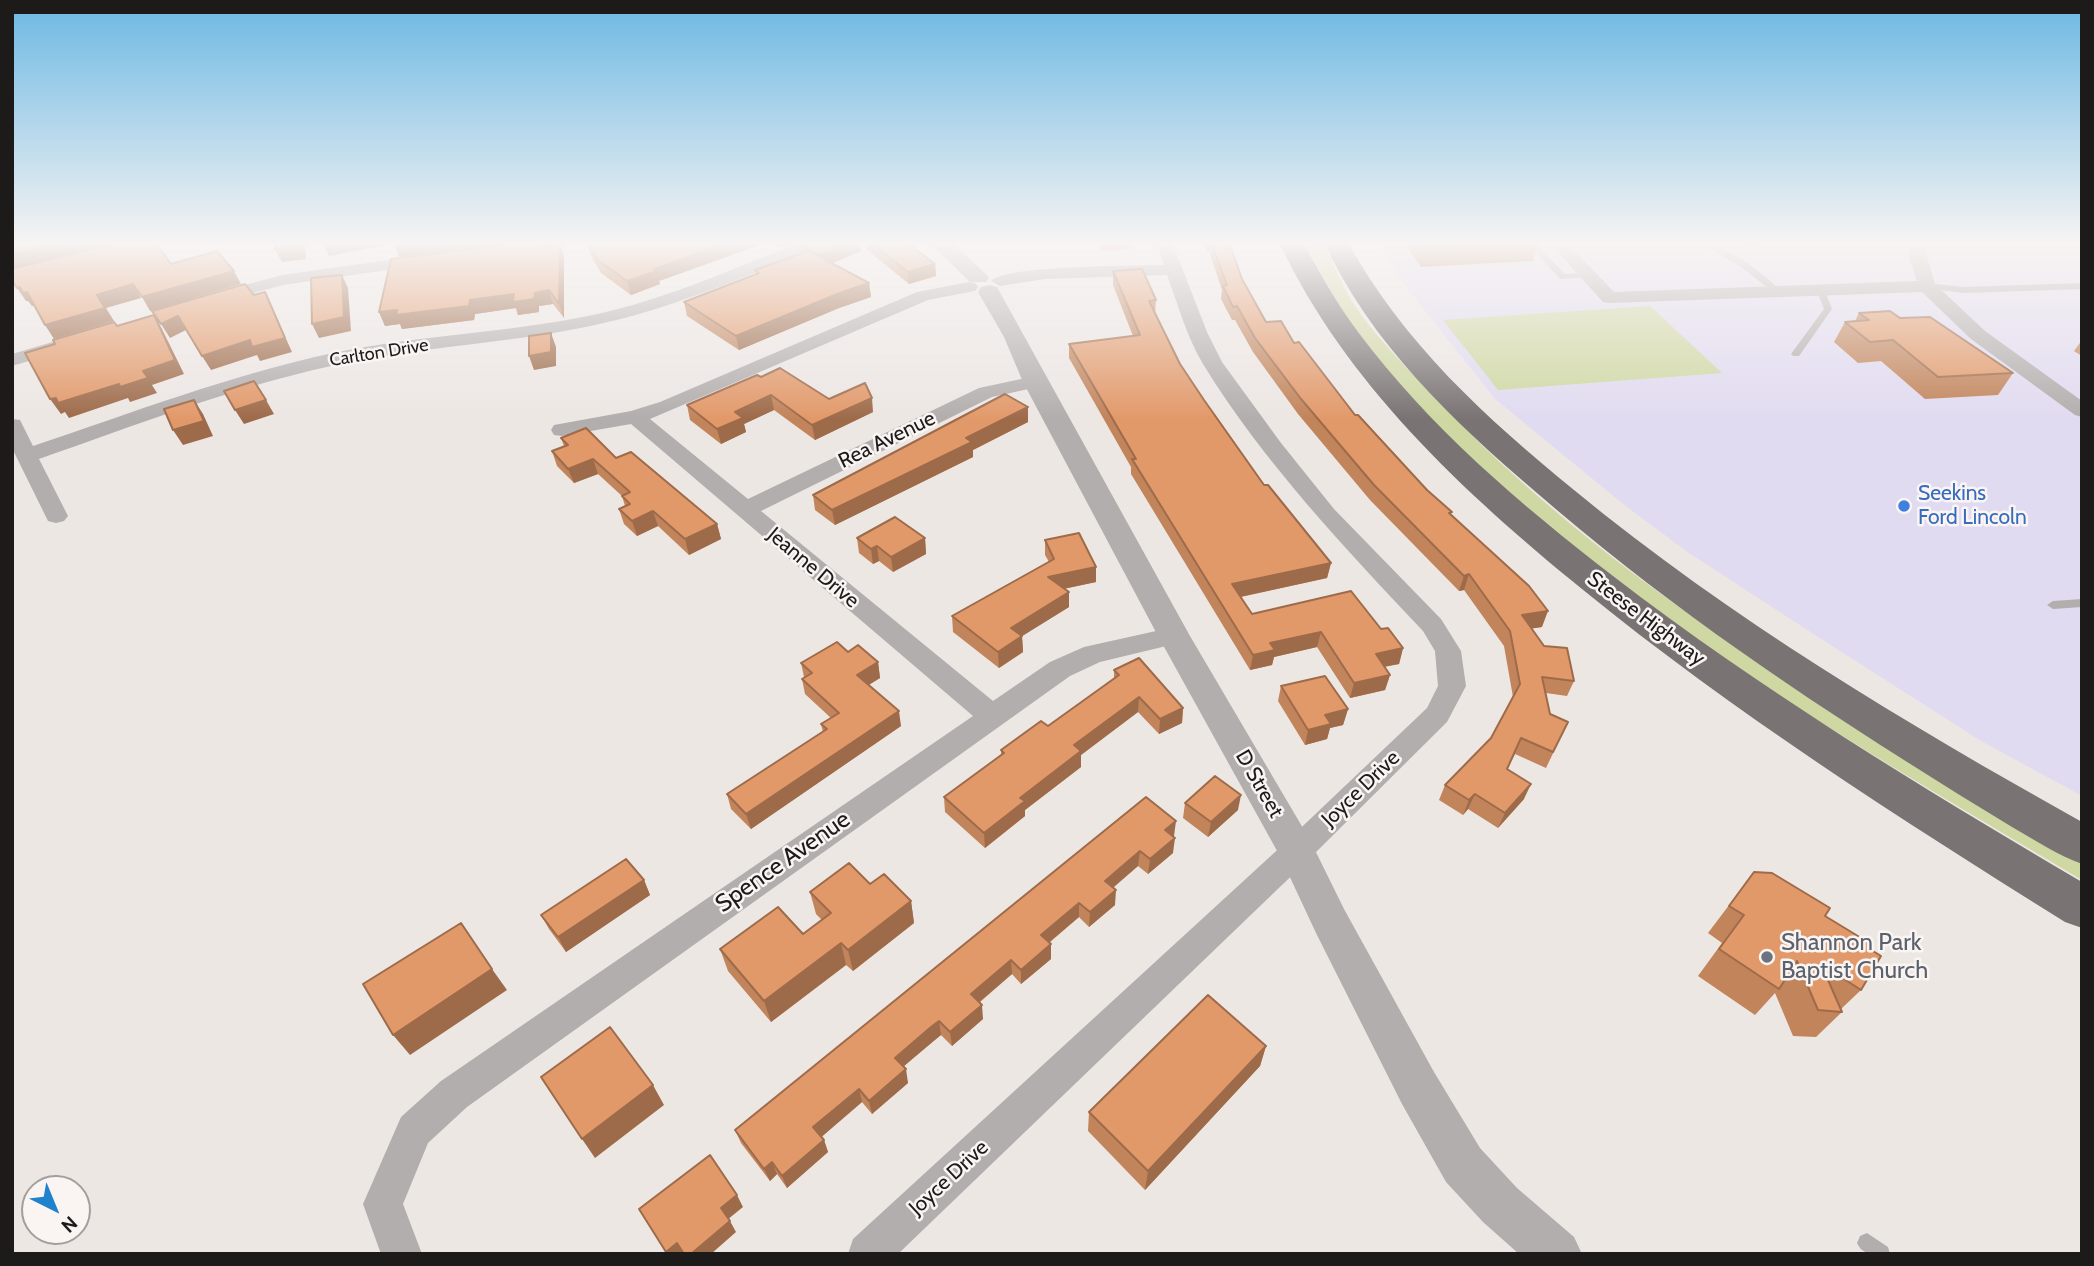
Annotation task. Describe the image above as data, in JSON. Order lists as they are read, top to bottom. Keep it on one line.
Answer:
{"streets":{"highway":["Steese Highway"],"street":["Carlton Drive","Rea Avenue","Jeanne Drive","D Street","Joyce Drive","Spence Avenue"]},"crossings":[["Rea Avenue","Jeanne Drive"],["Rea Avenue","D Street"],["Jeanne Drive","Spence Avenue"],["D Street","Joyce Drive"],["D Street","Spence Avenue"]],"places":["Seekins Ford Lincoln","Shannon Park Baptist Church"],"north":"bottom right"}
